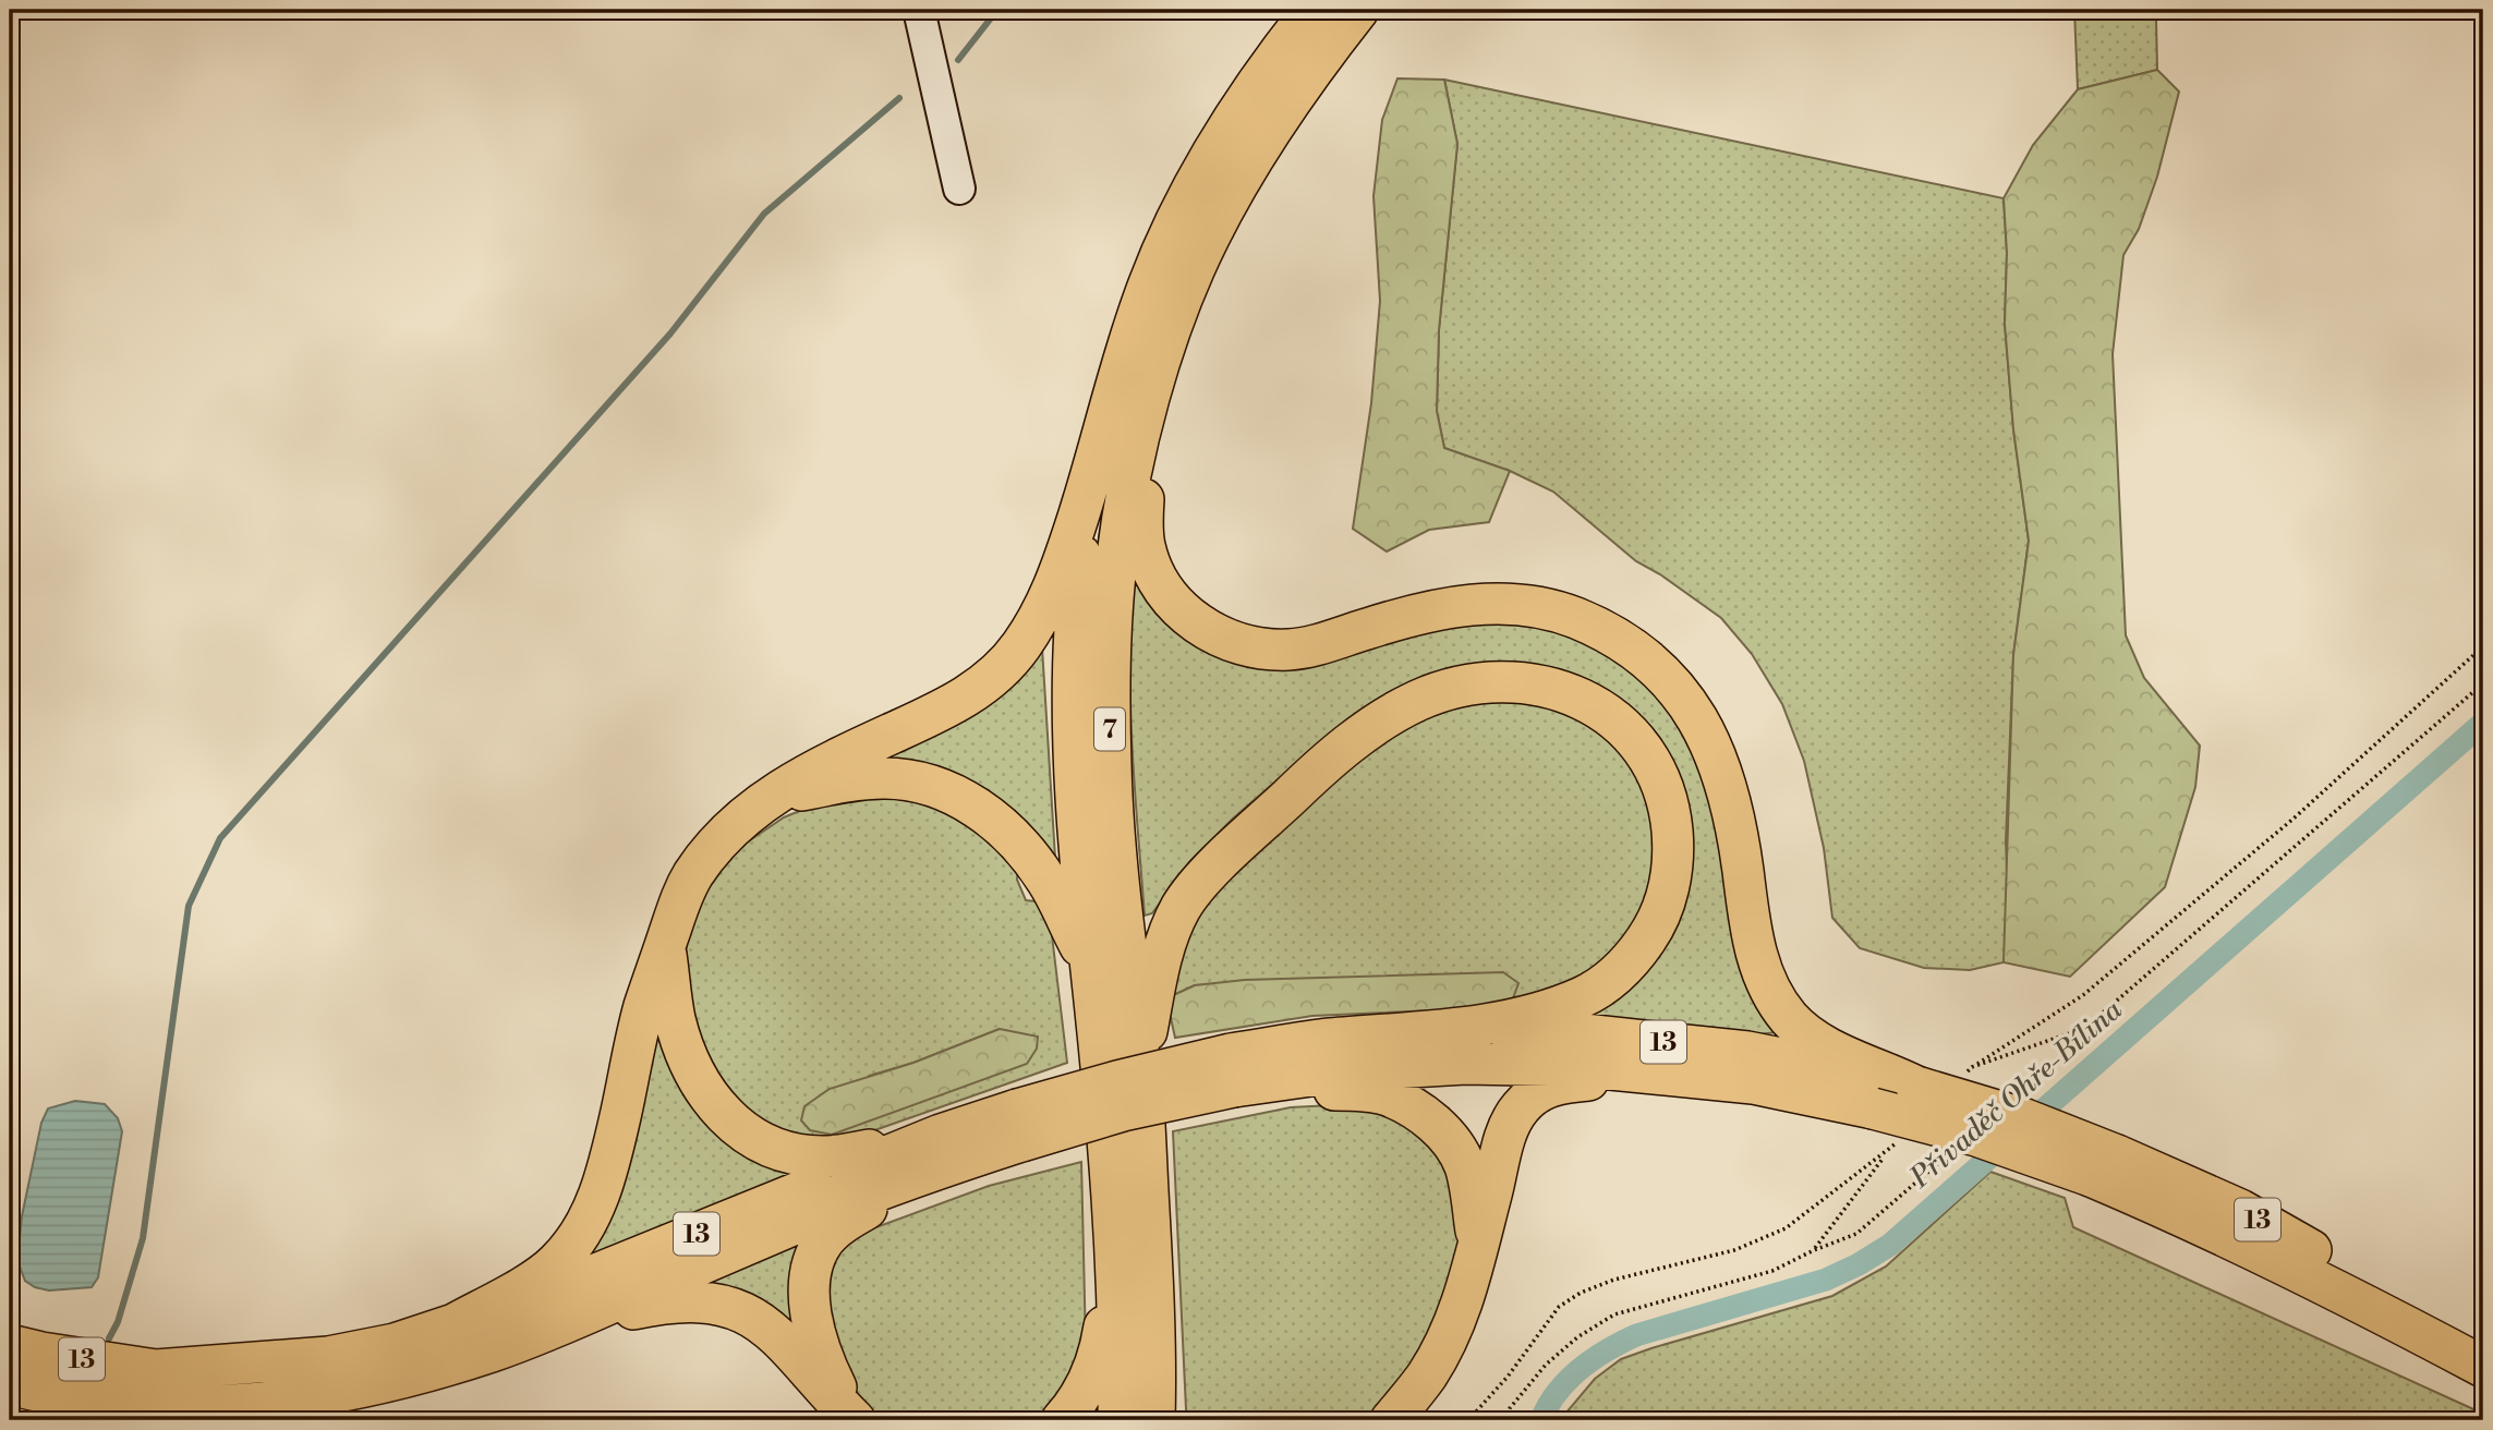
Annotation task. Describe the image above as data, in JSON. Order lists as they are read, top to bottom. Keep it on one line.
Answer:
{"streets":{"highway":["7","13"]},"water":["Přivaděč Ohře-Bílina"]}
